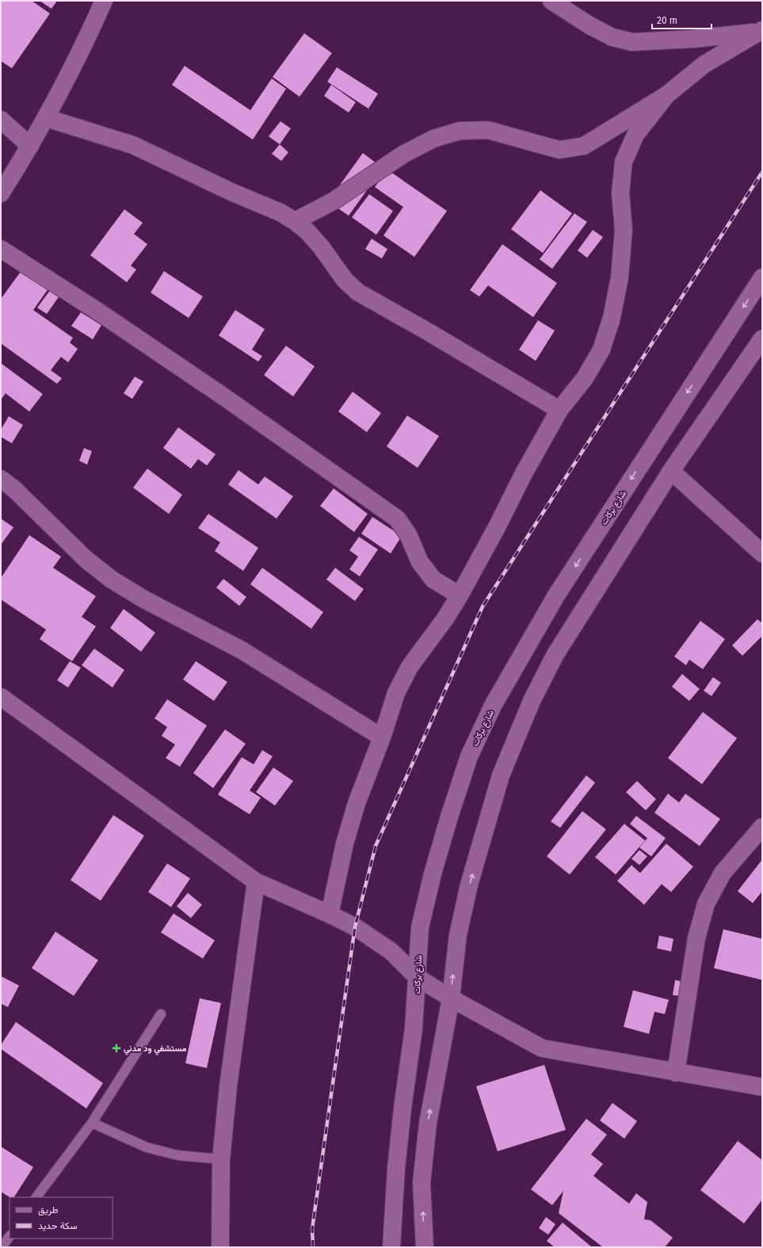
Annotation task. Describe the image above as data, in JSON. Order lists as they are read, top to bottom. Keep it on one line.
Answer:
{"streets":{"street":["شارع بركات"]},"places":{"health":["مستشفي ود مدني"]},"legend":["طريق","سكة حديد"],"scale_bar":"20 m"}
